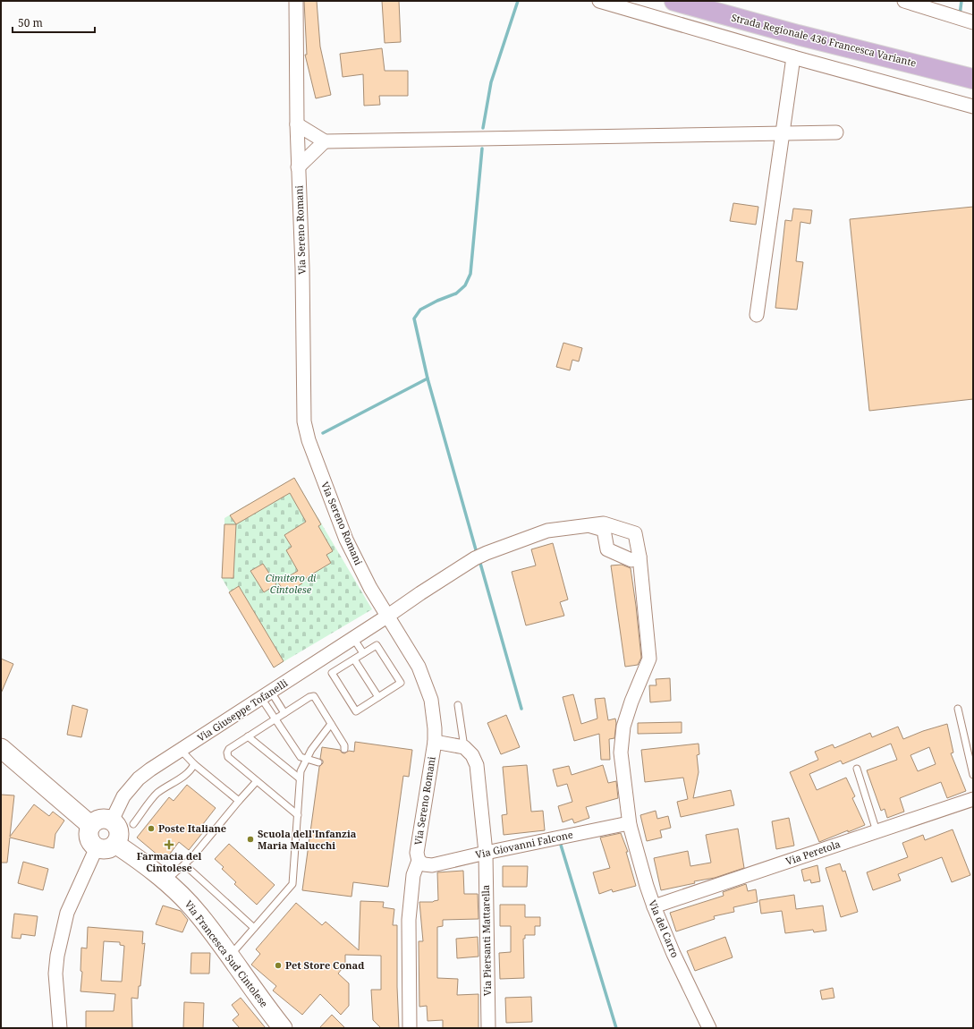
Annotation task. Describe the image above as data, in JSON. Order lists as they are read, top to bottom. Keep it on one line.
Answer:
{"streets":{"main road":["Strada Regionale 436 Francesca Variante"],"street":["Via Sereno Romani","Via Giuseppe Tofanelli","Via Giovanni Falcone","Via Peretola","Via del Carro","Via Piersanti Mattarella","Via Francesca Sud Cintolese"]},"crossings":[["Via Sereno Romani","Via Giuseppe Tofanelli"],["Via Sereno Romani","Via Giovanni Falcone"],["Via Giuseppe Tofanelli","Via del Carro"],["Via Giuseppe Tofanelli","Via Francesca Sud Cintolese"],["Via Giovanni Falcone","Via del Carro"],["Via Giovanni Falcone","Via Piersanti Mattarella"],["Via Peretola","Via del Carro"]],"parks":["Cimitero di Cintolese"],"places":{"other":["Poste Italiane","Scuola dell'Infanzia Maria Malucchi","Pet Store Conad"],"health":["Farmacia del Cintolese"]},"scale_bar":"50 m"}
